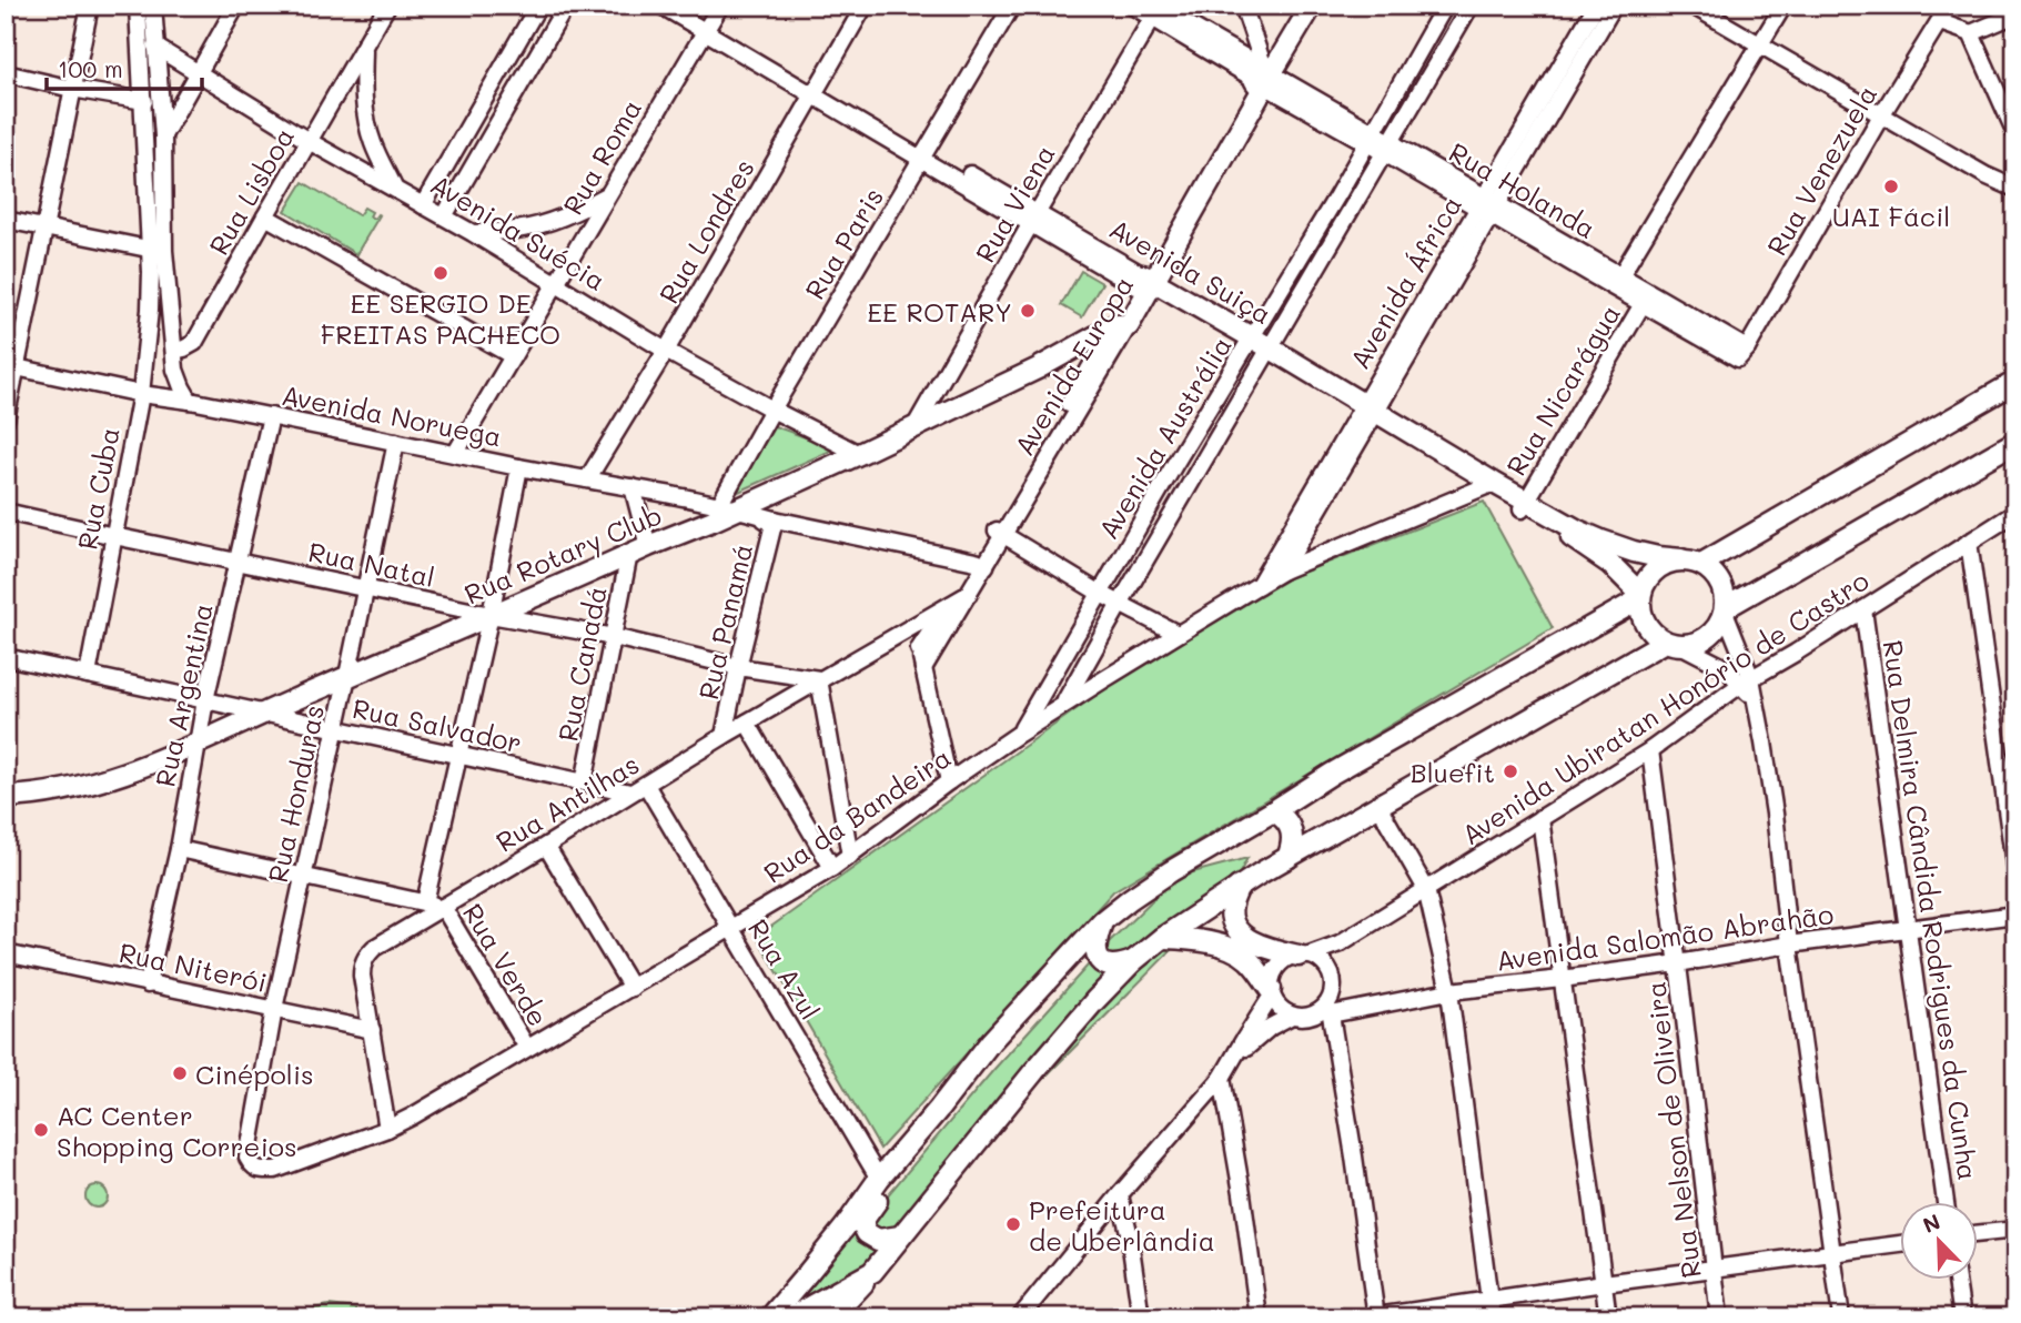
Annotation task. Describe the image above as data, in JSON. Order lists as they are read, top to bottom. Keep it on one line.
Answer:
{"streets":{"main road":["Avenida Suiça","Avenida Europa","Rua Rotary Club"],"street":["Rua Roma","Rua Venezuela","Rua Holanda","Rua Lisboa","Rua Viena","Rua Londres","Avenida Suécia","Rua Paris","Avenida África","Rua Nicarágua","Avenida Noruega","Avenida Austrália","Rua Cuba","Rua Natal","Rua Panamá","Rua Canadá","Rua Argentina","Avenida Ubiratan Honório de Castro","Rua Salvador","Rua Honduras","Rua Antilhas","Rua da Bandeira","Rua Delmira Cândida Rodrigues da Cunha","Avenida Salomão Abrahão","Rua Verde","Rua Niterói","Rua Azul","Rua Nelson de Oliveira"]},"crossings":[["Rua Roma","Avenida Suécia"],["Rua Roma","Avenida Suiça"],["Rua Roma","Avenida Noruega"],["Rua Venezuela","Rua Holanda"],["Rua Holanda","Rua Viena"],["Rua Holanda","Avenida África"],["Rua Holanda","Avenida Europa"],["Rua Holanda","Rua Nicarágua"],["Rua Holanda","Avenida Austrália"],["Rua Lisboa","Avenida Suécia"],["Rua Viena","Avenida Suiça"],["Rua Viena","Rua Rotary Club"],["Rua Londres","Avenida Suécia"],["Rua Londres","Avenida Suiça"],["Rua Londres","Avenida Noruega"],["Avenida Suécia","Rua Paris"],["Avenida Suécia","Rua Rotary Club"],["Rua Paris","Avenida Suiça"],["Rua Paris","Avenida Noruega"],["Rua Paris","Rua Rotary Club"],["Avenida Suiça","Avenida África"],["Avenida Suiça","Avenida Europa"],["Avenida Suiça","Rua Nicarágua"],["Avenida Suiça","Avenida Austrália"],["Avenida Suiça","Rua da Bandeira"],["Avenida África","Rua da Bandeira"],["Avenida Europa","Rua Rotary Club"],["Avenida Europa","Rua Antilhas"],["Avenida Noruega","Rua Cuba"],["Avenida Noruega","Rua Rotary Club"],["Avenida Noruega","Rua Argentina"],["Avenida Noruega","Rua Honduras"],["Avenida Austrália","Rua da Bandeira"],["Rua Cuba","Rua Natal"],["Rua Cuba","Rua Salvador"],["Rua Rotary Club","Rua Natal"],["Rua Rotary Club","Rua Canadá"],["Rua Rotary Club","Rua Argentina"],["Rua Rotary Club","Rua Salvador"],["Rua Rotary Club","Rua Honduras"],["Rua Natal","Rua Panamá"],["Rua Natal","Rua Canadá"],["Rua Natal","Rua Argentina"],["Rua Natal","Rua Honduras"],["Rua Natal","Rua Antilhas"],["Rua Panamá","Rua Antilhas"],["Rua Canadá","Rua Salvador"],["Rua Argentina","Rua Salvador"],["Rua Argentina","Rua Niterói"],["Avenida Ubiratan Honório de Castro","Rua Delmira Cândida Rodrigues da Cunha"],["Avenida Ubiratan Honório de Castro","Avenida Salomão Abrahão"],["Avenida Ubiratan Honório de Castro","Rua Nelson de Oliveira"],["Rua Salvador","Rua Honduras"],["Rua Salvador","Rua Antilhas"],["Rua Honduras","Rua da Bandeira"],["Rua Honduras","Rua Niterói"],["Rua Antilhas","Rua da Bandeira"],["Rua Antilhas","Rua Verde"],["Rua Antilhas","Rua Niterói"],["Rua Antilhas","Rua Azul"],["Rua da Bandeira","Rua Verde"],["Rua da Bandeira","Rua Azul"],["Rua Delmira Cândida Rodrigues da Cunha","Avenida Salomão Abrahão"],["Avenida Salomão Abrahão","Rua Nelson de Oliveira"]],"places":["UAI Fácil","EE SERGIO DE FREITAS PACHECO","EE ROTARY","Bluefit","Cinépolis","AC Center Shopping Correios","Prefeitura de Uberlândia"],"scale_bar":"100 m","north":"top left"}
